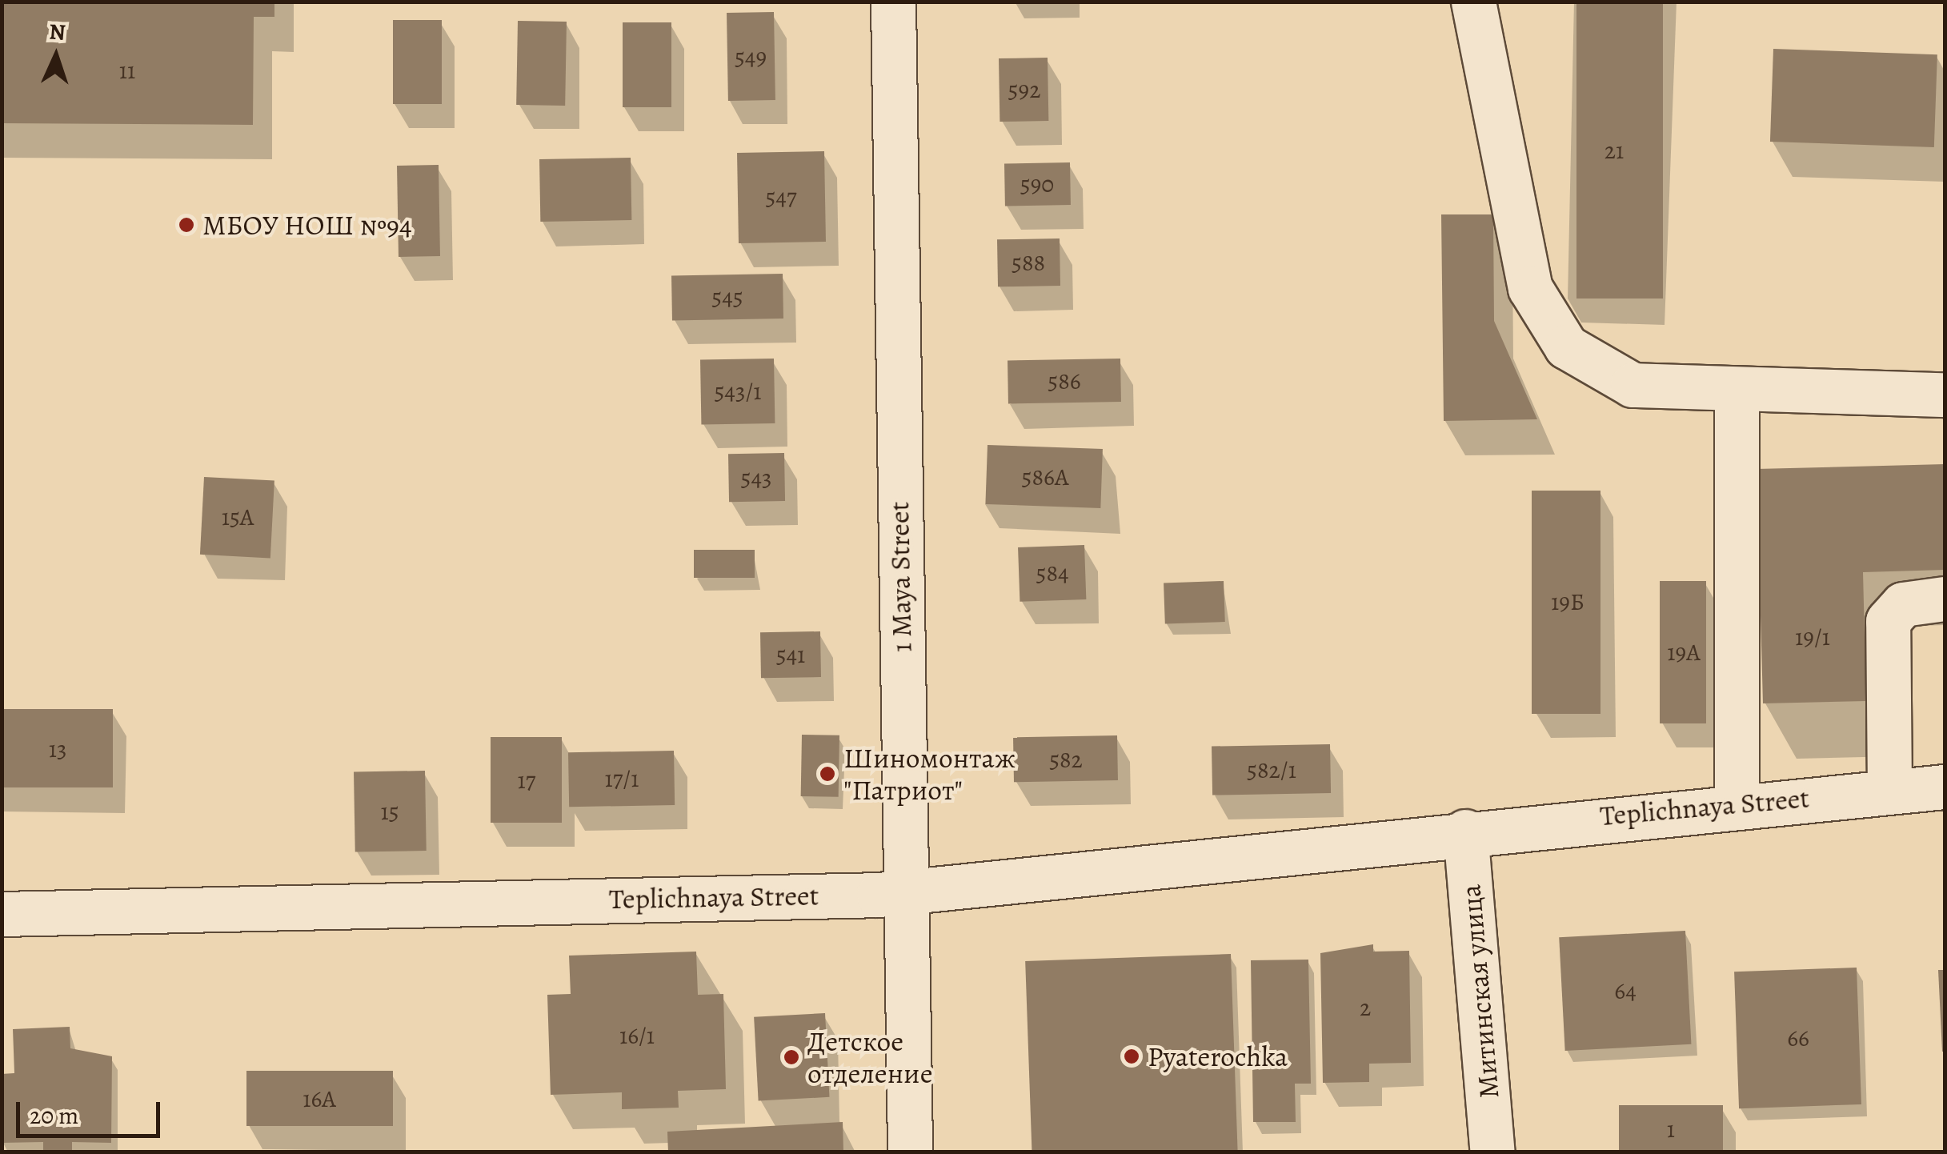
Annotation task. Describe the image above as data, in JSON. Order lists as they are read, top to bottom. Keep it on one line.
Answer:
{"streets":{"street":["1 Maya Street","Teplichnaya Street","Митинская улица"]},"crossings":[["1 Maya Street","Teplichnaya Street"],["Teplichnaya Street","Митинская улица"]],"places":["МБОУ НОШ №94","Шиномонтаж \"Патриот\"","Pyaterochka","Детское отделение"],"house_numbers":["549","11","592","21","590","547","588","545","586","543/1","586А","543","15А","584","19Б","19/1","19А","541","13","582","582/1","17/1","17","15","64","2","16/1","66","16А","1"],"scale_bar":"20 m","north":"top"}
